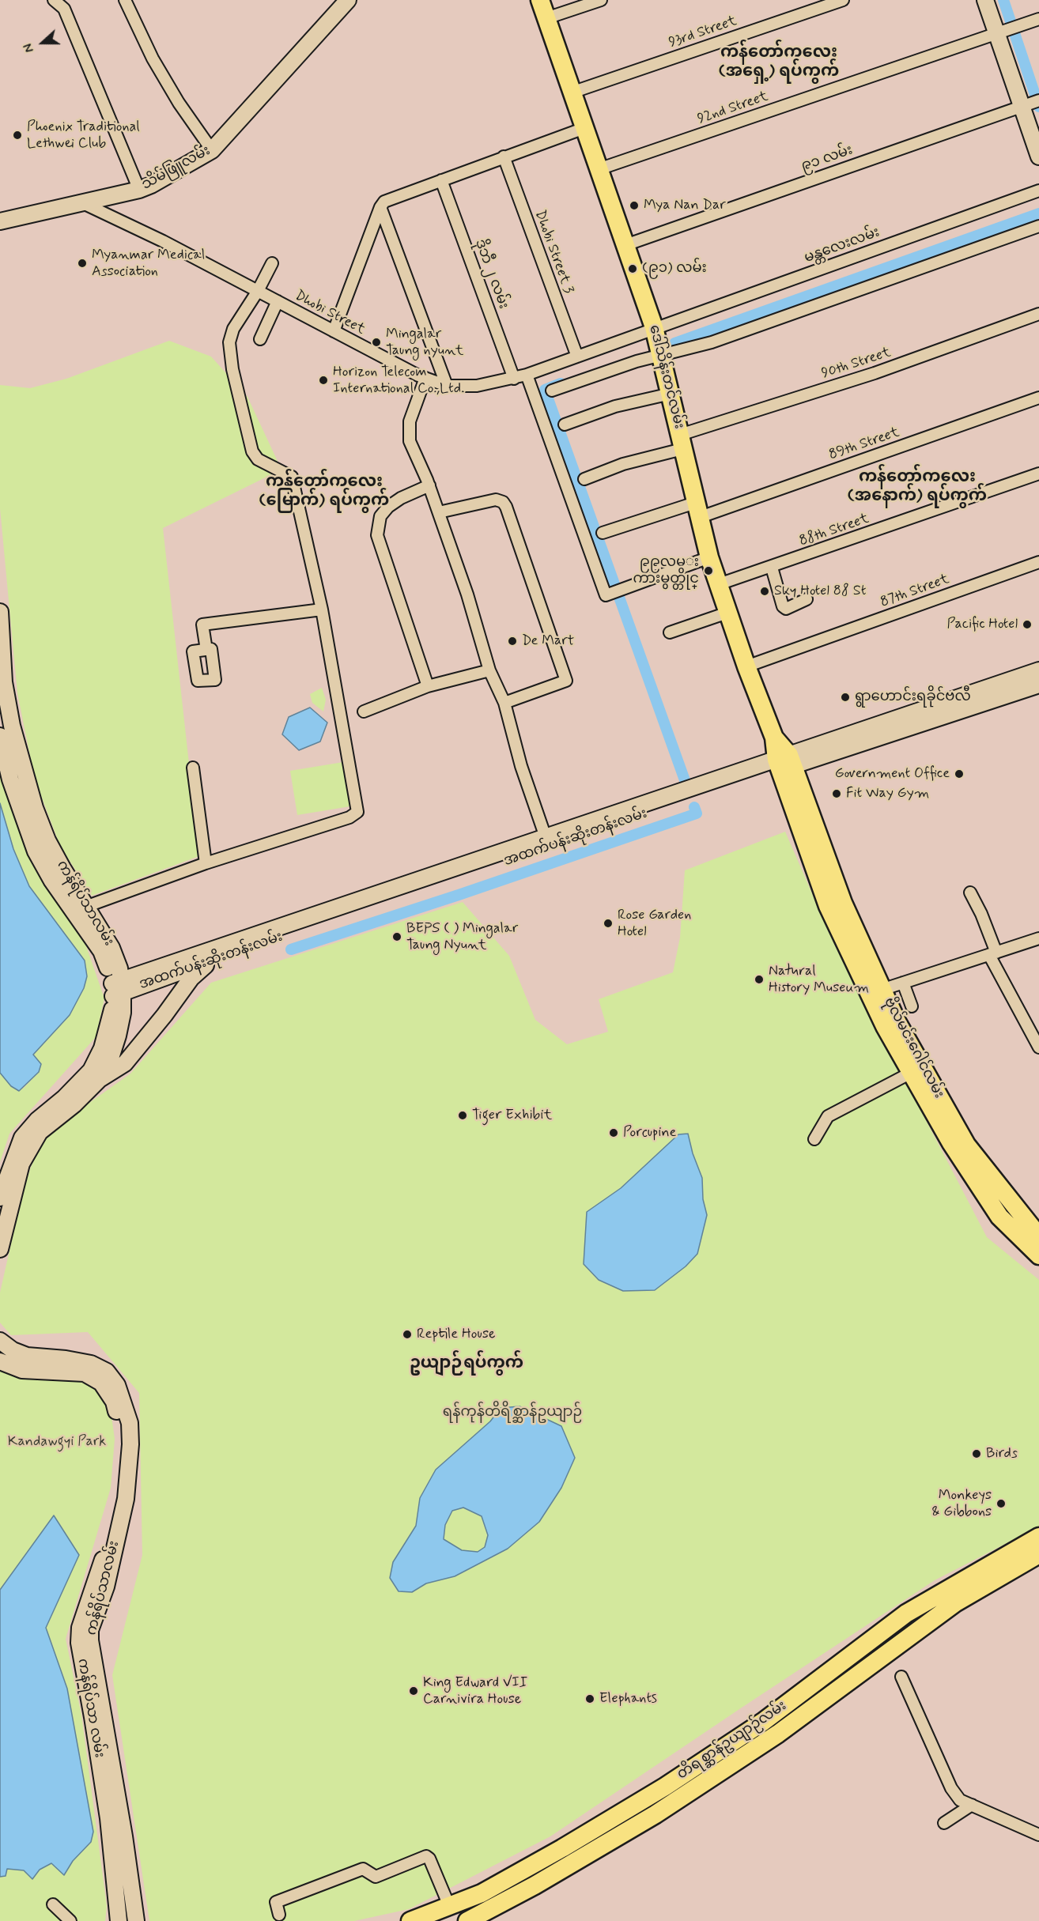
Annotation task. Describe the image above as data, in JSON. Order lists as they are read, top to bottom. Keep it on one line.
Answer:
{"streets":{"main road":["သိမ်ဖြူလမ်း","ဒေါ်သိန်းတင်လမ်း","အထက်ပန်းဆိုးတန်းလမ်း","ကန်ရိပ်သာလမ်း","ဗိုလ်မင်းဂေါင်လမ်း","ကန်ရိပ်သာ လမ်း","တိရစ္ဆာန်ဥယျာဉ်လမ်း"],"street":["93rd Street","92nd Street","၉၁ လမ်း","မန္တလေးလမ်း","Dhobi Street 3","ဒိုဘီ ၂ လမ်း","Dhobi Street","90th Street","89th Street","88th Street","87th Street"]},"crossings":[["93rd Street","ဒေါ်သိန်းတင်လမ်း"],["92nd Street","ဒေါ်သိန်းတင်လမ်း"],["၉၁ လမ်း","ဒေါ်သိန်းတင်လမ်း"],["သိမ်ဖြူလမ်း","Dhobi Street"],["မန္တလေးလမ်း","Dhobi Street"],["မန္တလေးလမ်း","ဒေါ်သိန်းတင်လမ်း"],["Dhobi Street 3","Dhobi Street"],["ဒိုဘီ ၂ လမ်း","Dhobi Street"],["Dhobi Street","ဒေါ်သိန်းတင်လမ်း"],["90th Street","ဒေါ်သိန်းတင်လမ်း"],["ဒေါ်သိန်းတင်လမ်း","89th Street"],["ဒေါ်သိန်းတင်လမ်း","88th Street"],["ဒေါ်သိန်းတင်လမ်း","87th Street"],["ဒေါ်သိန်းတင်လမ်း","အထက်ပန်းဆိုးတန်းလမ်း"],["ဒေါ်သိန်းတင်လမ်း","ဗိုလ်မင်းဂေါင်လမ်း"],["အထက်ပန်းဆိုးတန်းလမ်း","ကန်ရိပ်သာလမ်း"],["အထက်ပန်းဆိုးတန်းလမ်း","ဗိုလ်မင်းဂေါင်လမ်း"],["ကန်ရိပ်သာလမ်း","ကန်ရိပ်သာ လမ်း"]],"districts":["ကန်တော်ကလေး (အရှေ့) ရပ်ကွက်","ကန်တော်ကလေး (အနောက်) ရပ်ကွက်","ကန်တော်ကလေး (မြောက်) ရပ်ကွက်","ဥယျာဉ်ရပ်ကွက်"],"parks":["ရန်ကုန်တိရိစ္ဆာန်ဥယျာဉ်","Kandawgyi Park"],"places":["Phoenix Traditional Lethwei Club","Mya Nan Dar","Myanmar Medical Association","(၉၁) လမ်း","Mingalar Taung nyunt","Horizon Telecom International Co.,Ltd.","၉၉လမ္း ကားမွတ္တိုင္","Sky Hotel 88 St","Pacific Hotel","De Mart","ရွာဟောင်းရခိုင်ဗလီ","Government Office","Fit Way Gym","Rose Garden Hotel","BEPS ( ) Mingalar Taung Nyunt","Natural History Museum","Tiger Exhibit","Porcupine","Reptile House","Birds","Monkeys & Gibbons","King Edward VII Carnivira House","Elephants"],"north":"left"}
